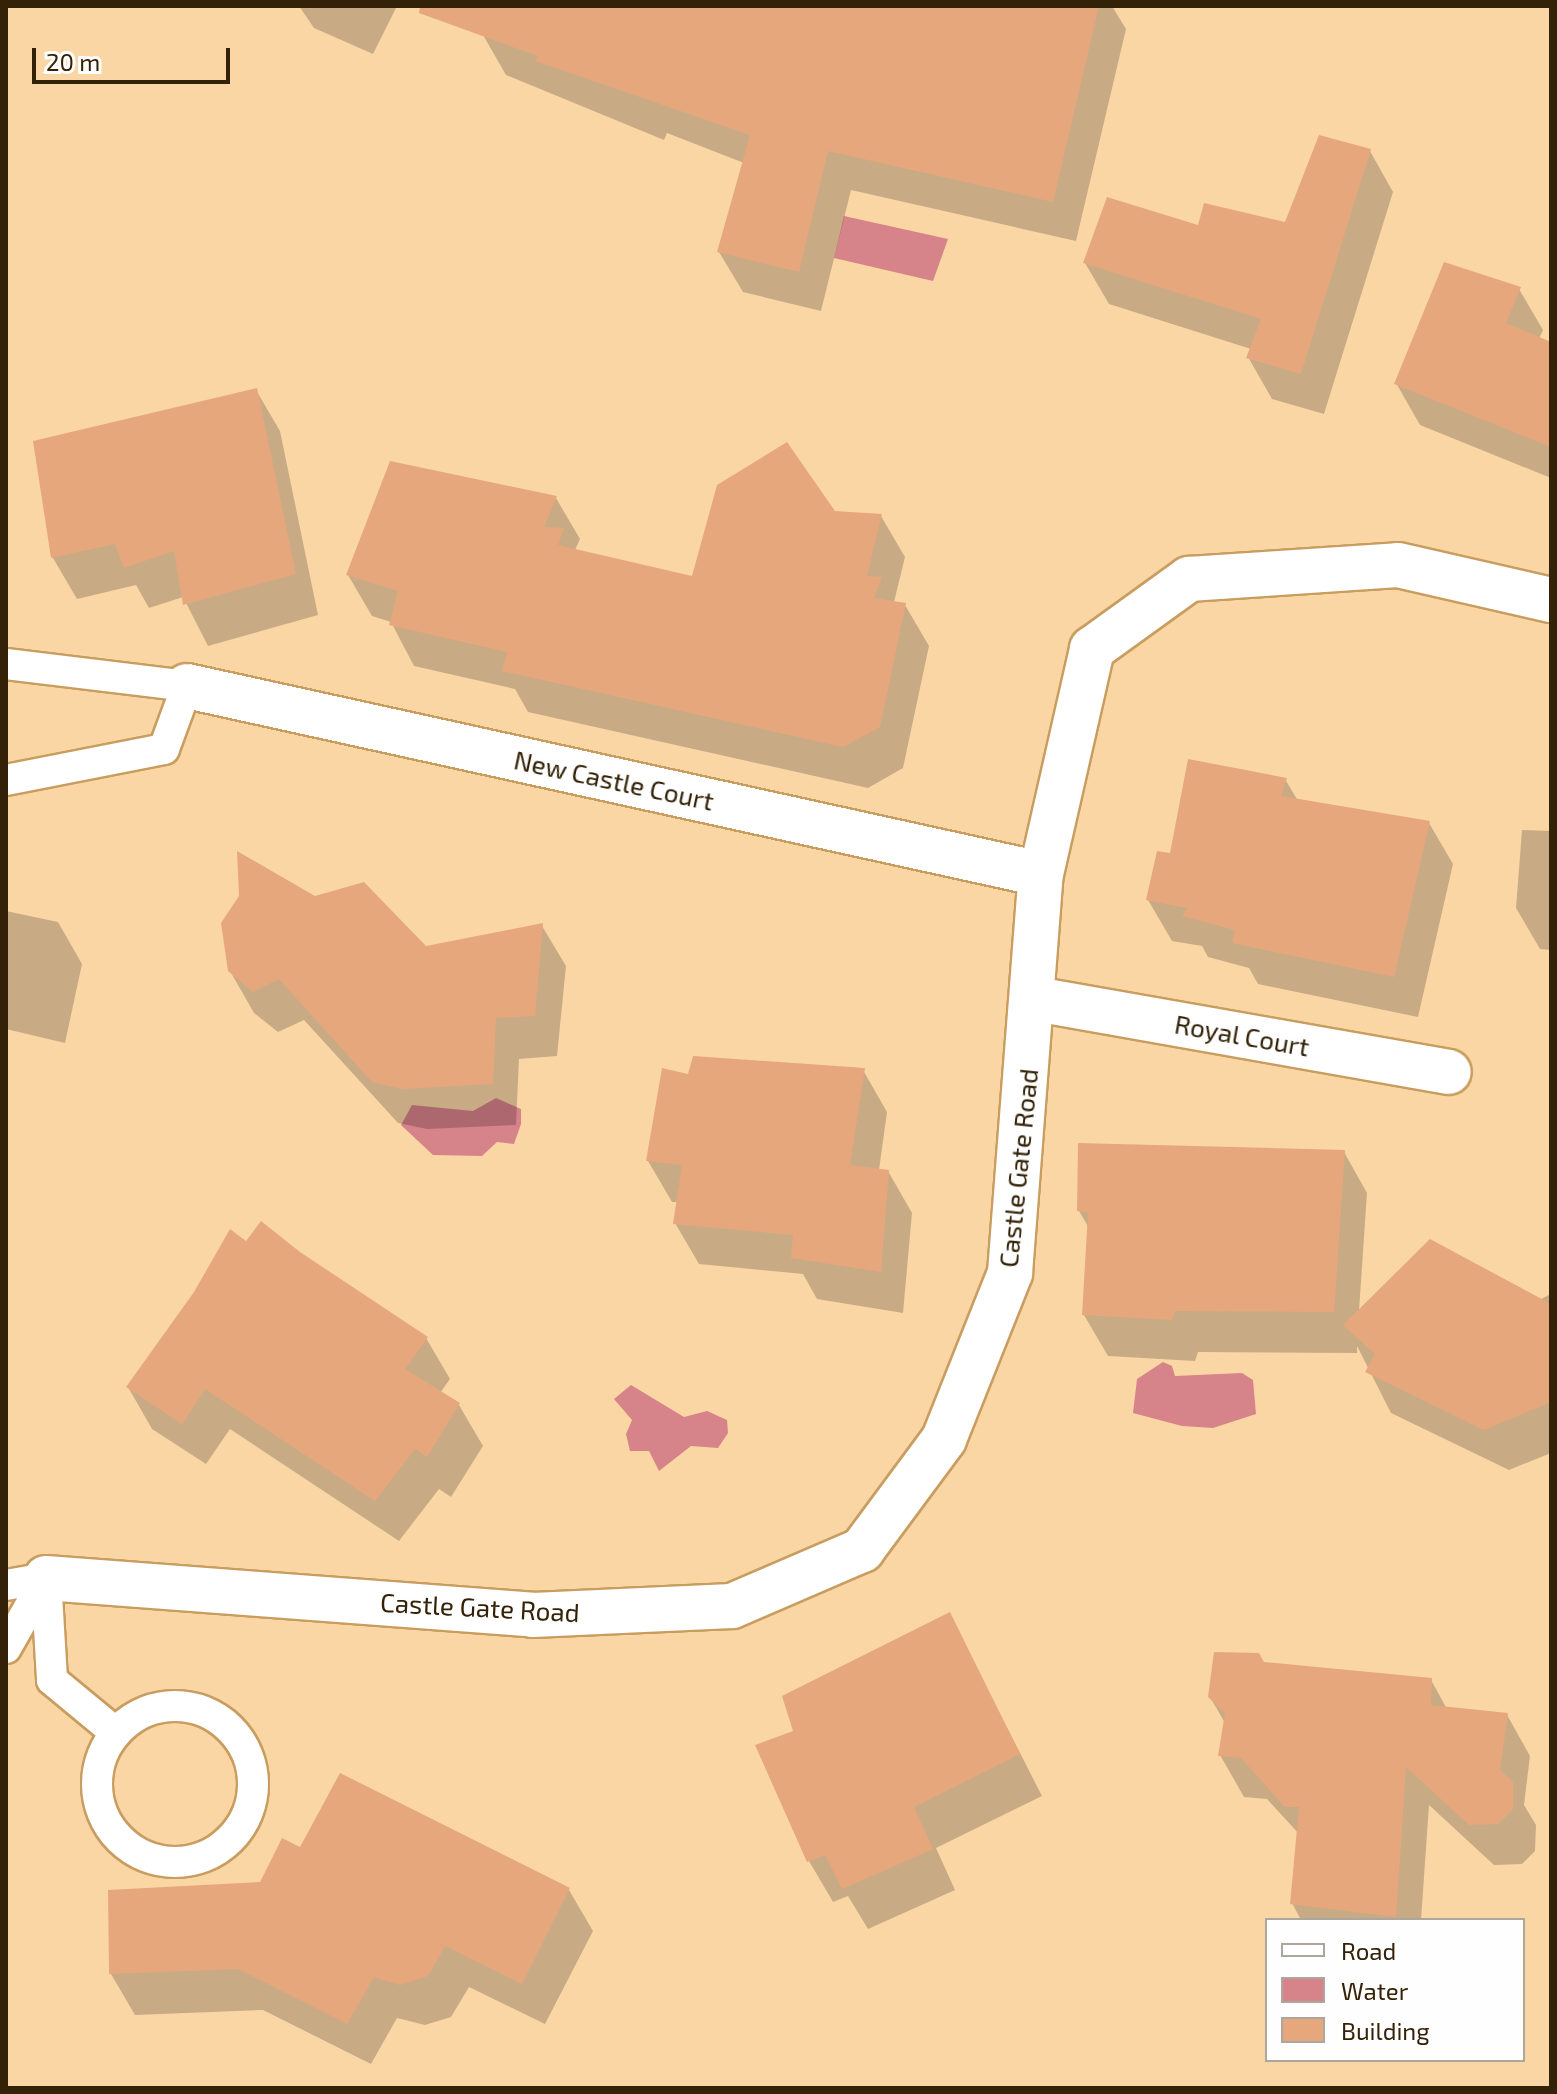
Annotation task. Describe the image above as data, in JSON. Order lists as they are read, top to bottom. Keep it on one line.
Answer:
{"streets":{"street":["New Castle Court","Royal Court","Castle Gate Road"]},"crossings":[["New Castle Court","Castle Gate Road"],["Royal Court","Castle Gate Road"]],"legend":["Road","Water","Building"],"scale_bar":"20 m"}
